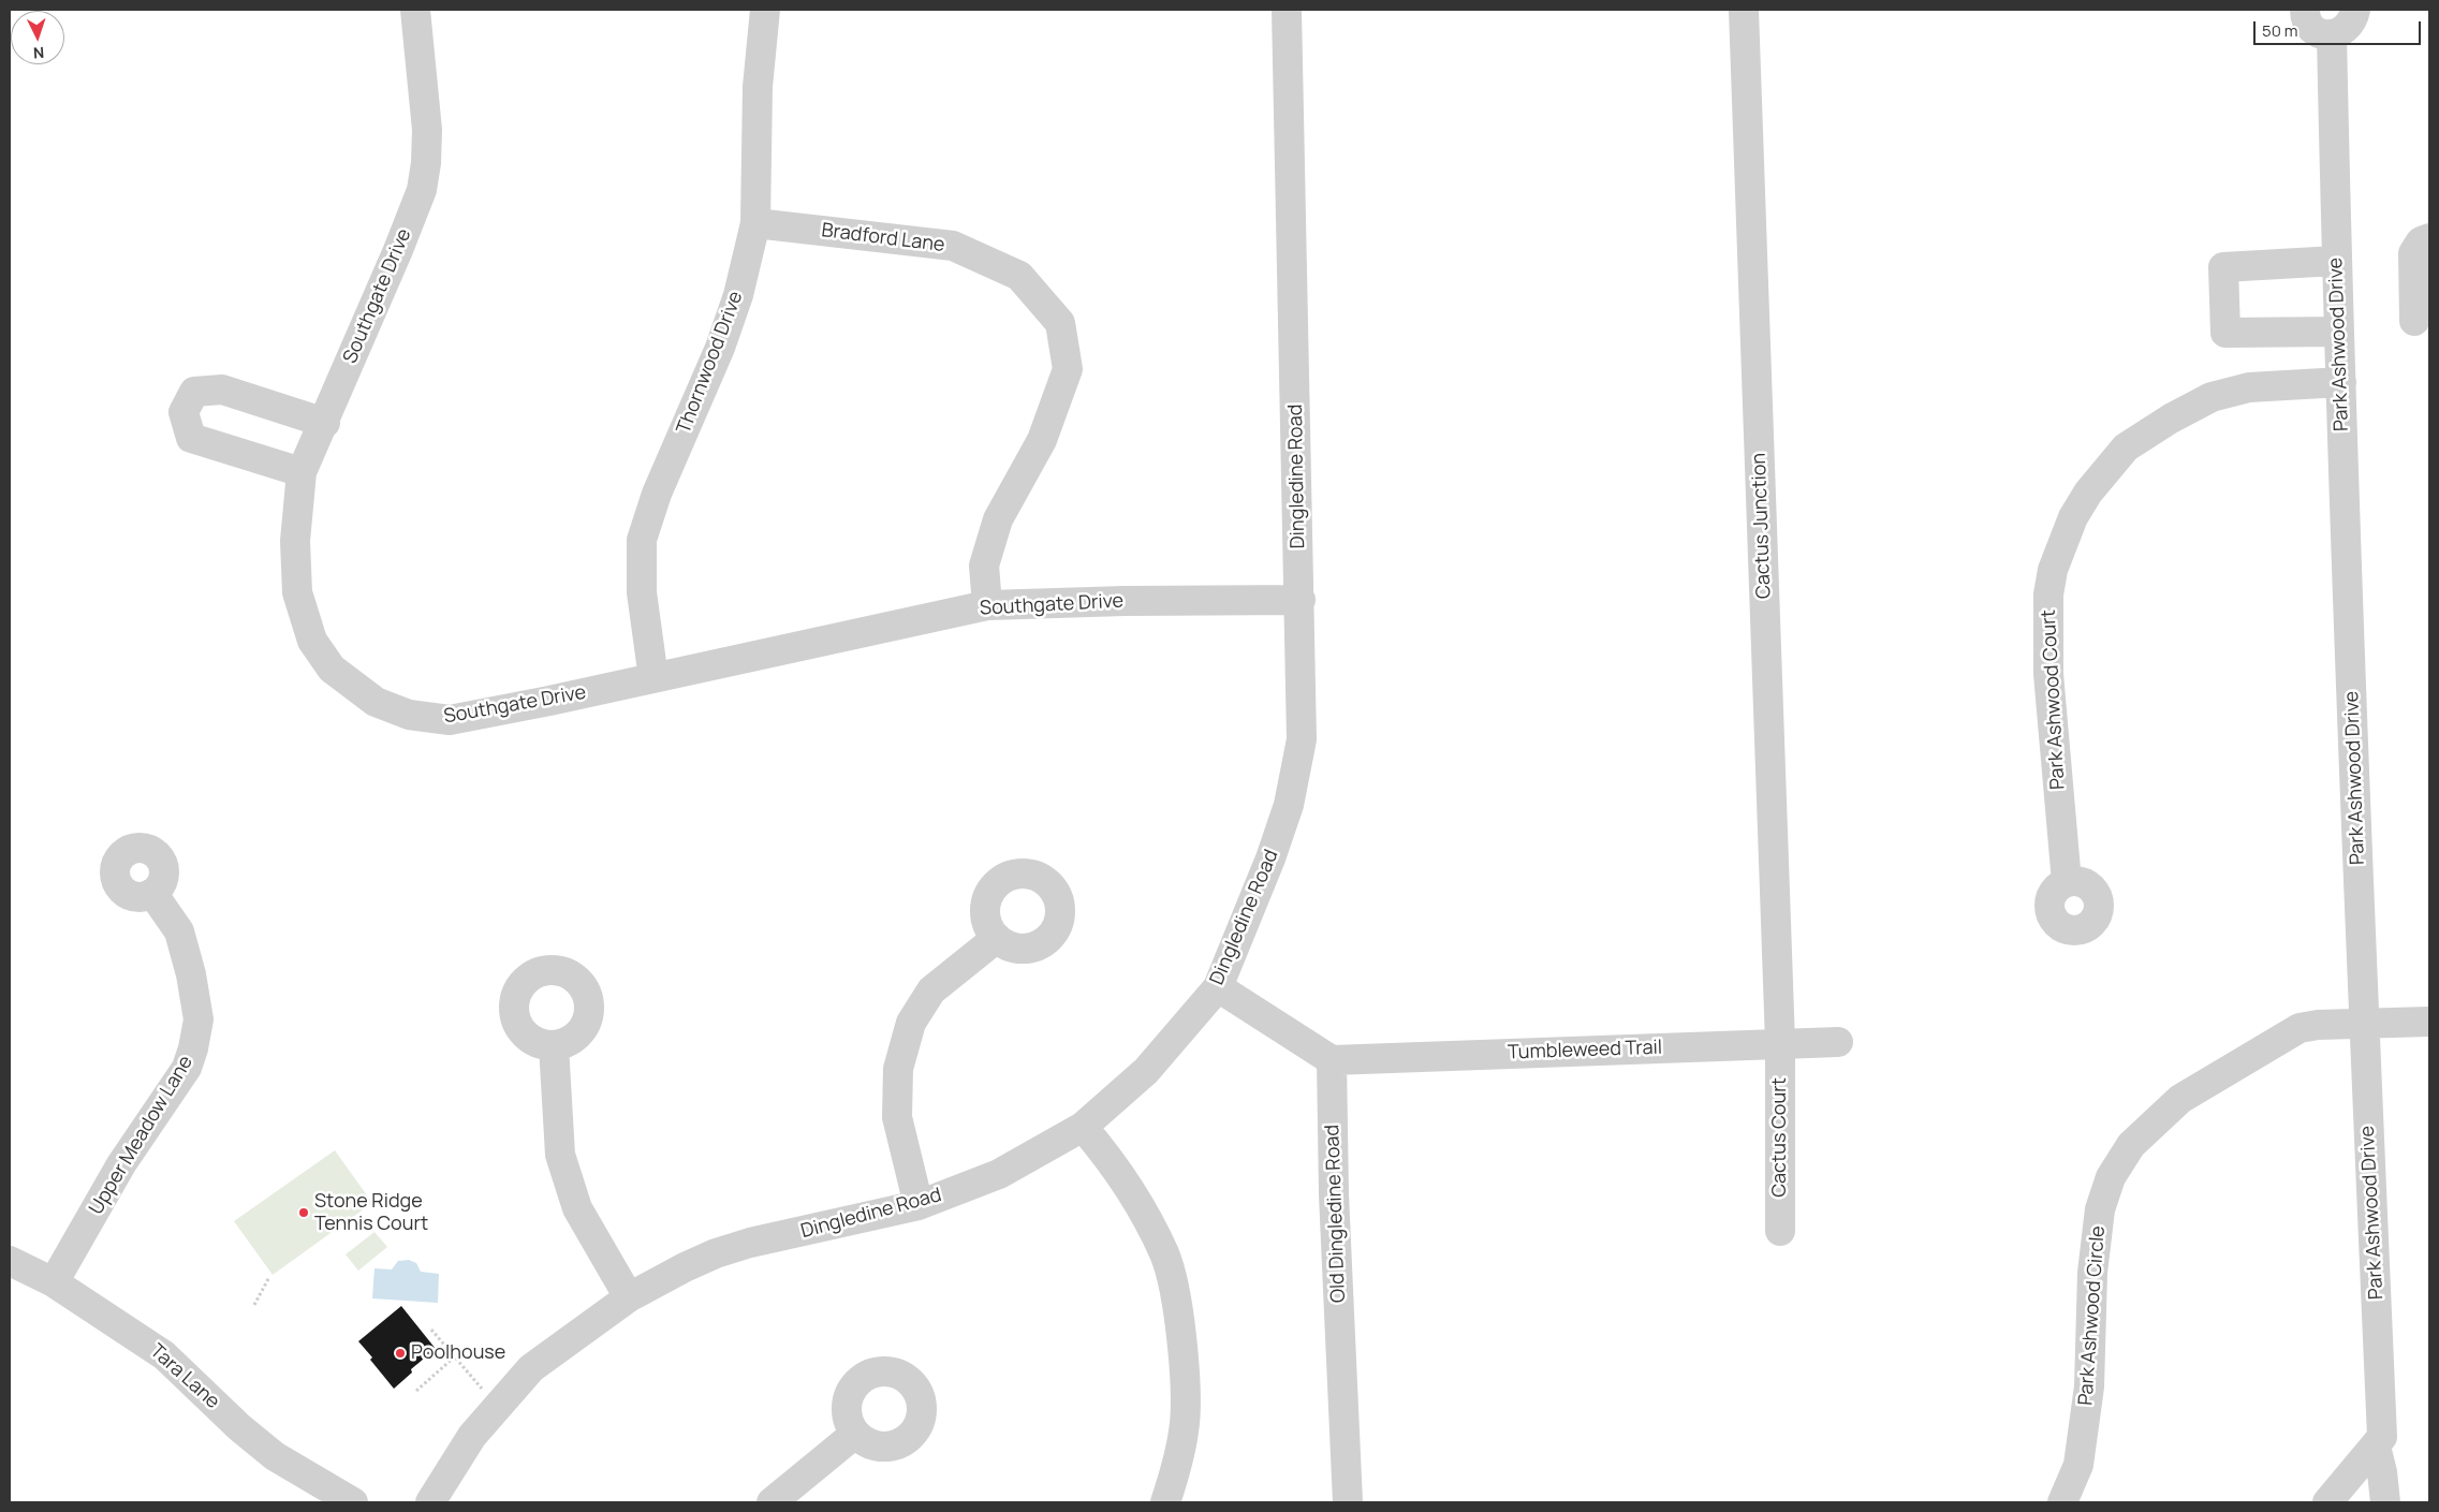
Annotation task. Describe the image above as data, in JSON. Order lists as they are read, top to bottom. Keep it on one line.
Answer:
{"streets":{"street":["Bradford Lane","Southgate Drive","Park Ashwood Drive","Thornwood Drive","Dingledine Road","Cactus Junction","Park Ashwood Court","Tumbleweed Trail","Upper Meadow Lane","Cactus Court","Old Dingledine Road","Park Ashwood Circle","Tara Lane"]},"crossings":[["Bradford Lane","Southgate Drive"],["Bradford Lane","Thornwood Drive"],["Southgate Drive","Thornwood Drive"],["Southgate Drive","Dingledine Road"],["Park Ashwood Drive","Park Ashwood Court"],["Park Ashwood Drive","Park Ashwood Circle"],["Cactus Junction","Tumbleweed Trail"],["Cactus Junction","Cactus Court"],["Tumbleweed Trail","Cactus Court"],["Tumbleweed Trail","Old Dingledine Road"],["Upper Meadow Lane","Tara Lane"]],"places":["Stone Ridge Tennis Court","Poolhouse"],"scale_bar":"50 m","north":"bottom"}
